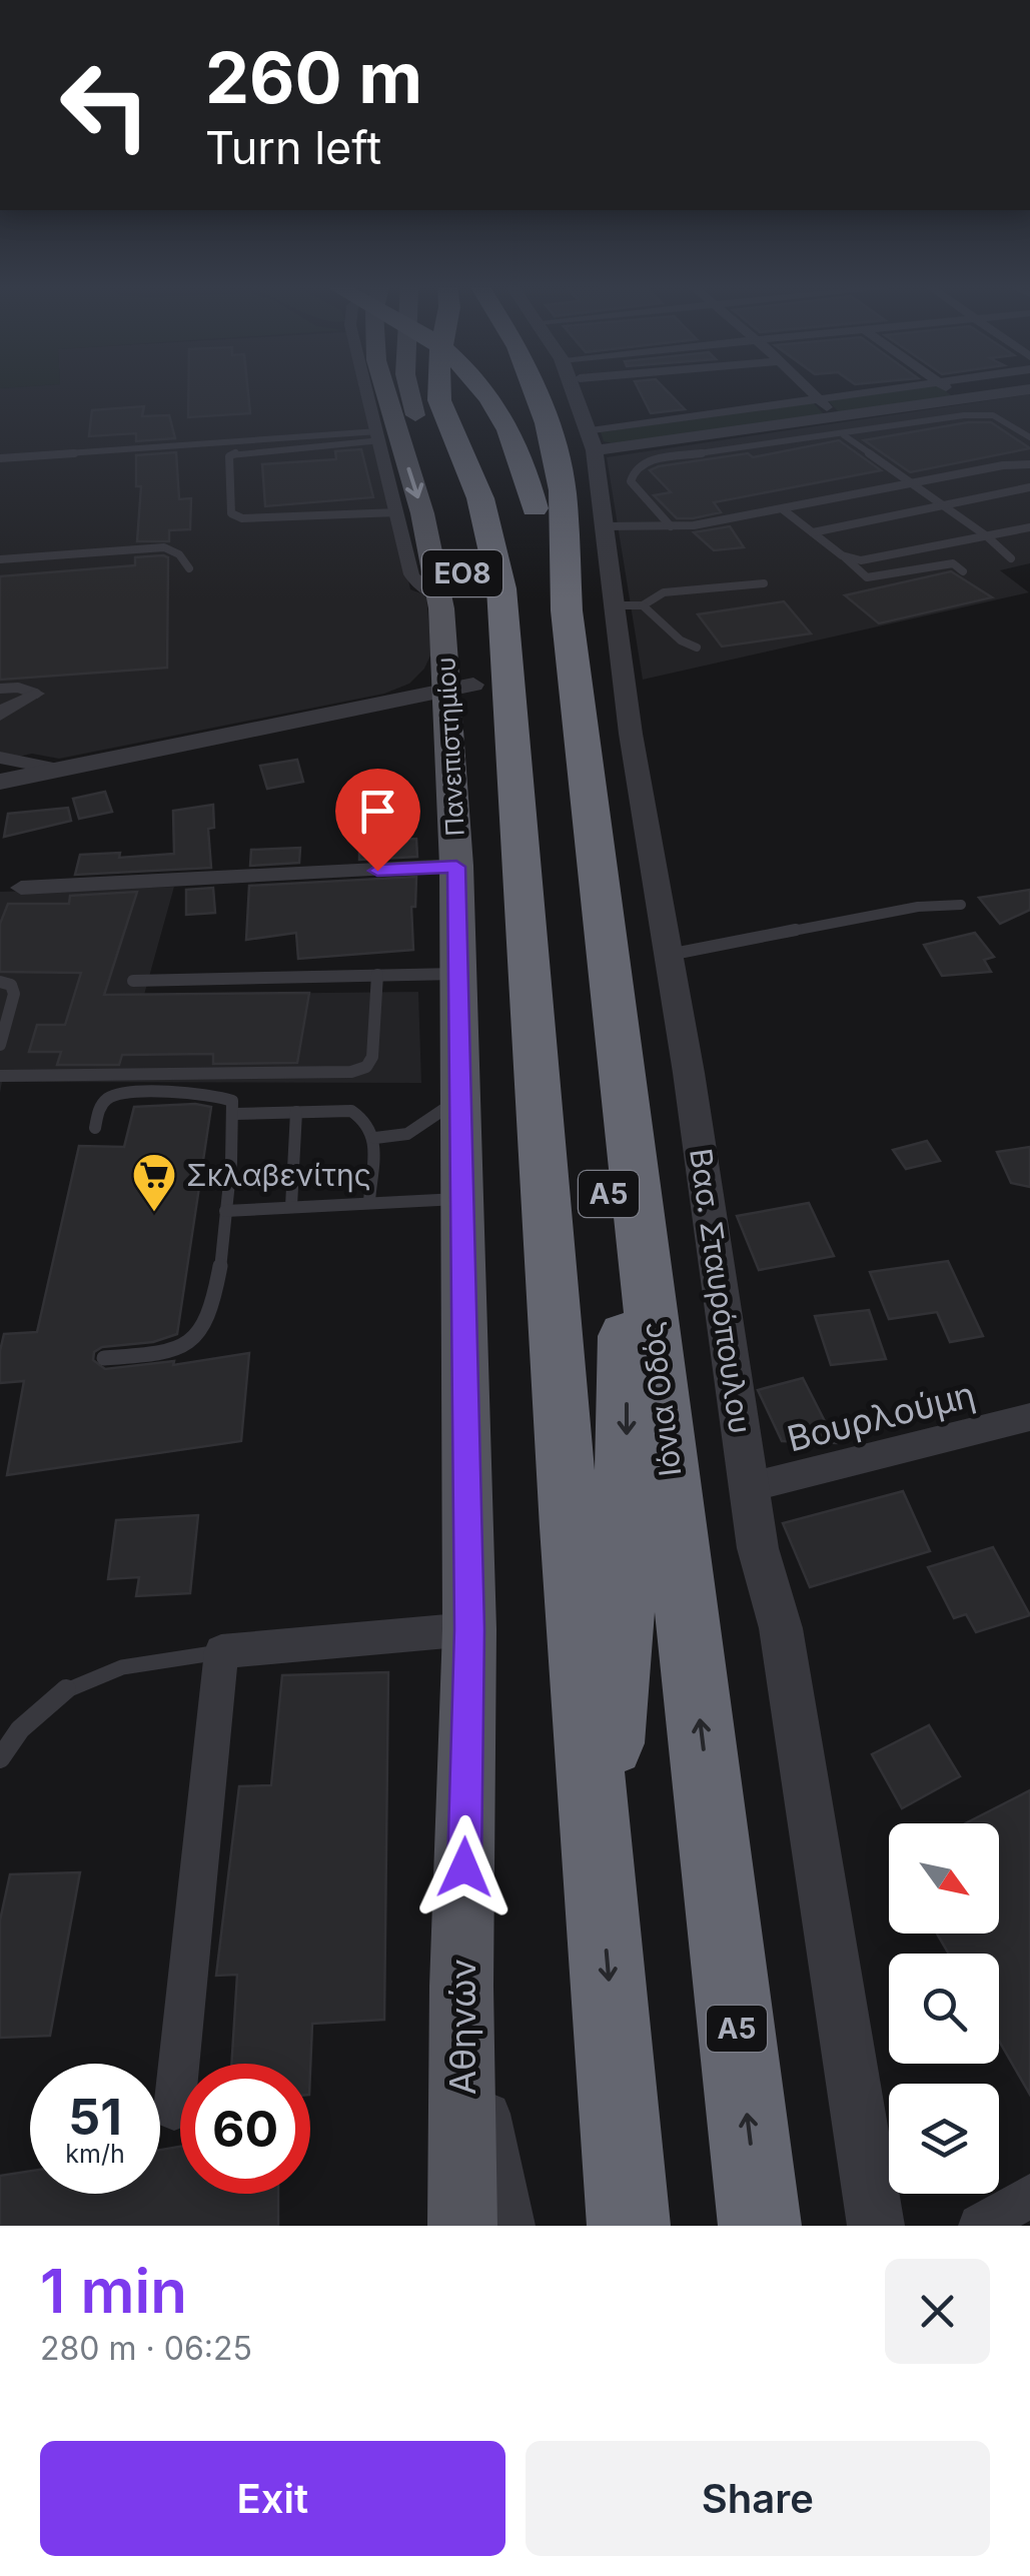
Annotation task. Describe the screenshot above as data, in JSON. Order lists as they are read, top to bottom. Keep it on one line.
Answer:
{"streets":{"highway":["Α5","Ιόνια Οδός"],"main road":["ΕΟ8","Πανεπιστημίου","Αθηνών"],"street":["Βασ. Σταυρόπουλου","Βουρλούμη"]},"crossings":[["Πανεπιστημίου","Αθηνών"],["Α5","Ιόνια Οδός"],["Βασ. Σταυρόπουλου","Βουρλούμη"]],"places":{"supermarket":["Σκλαβενίτης"]},"north":"bottom right","page":{"turn":["260 m","Turn left"],"speed":"51 km/h","limit":"60","heading":["1 min","280 m · 06:25"],"buttons":["Exit","Share"]}}
